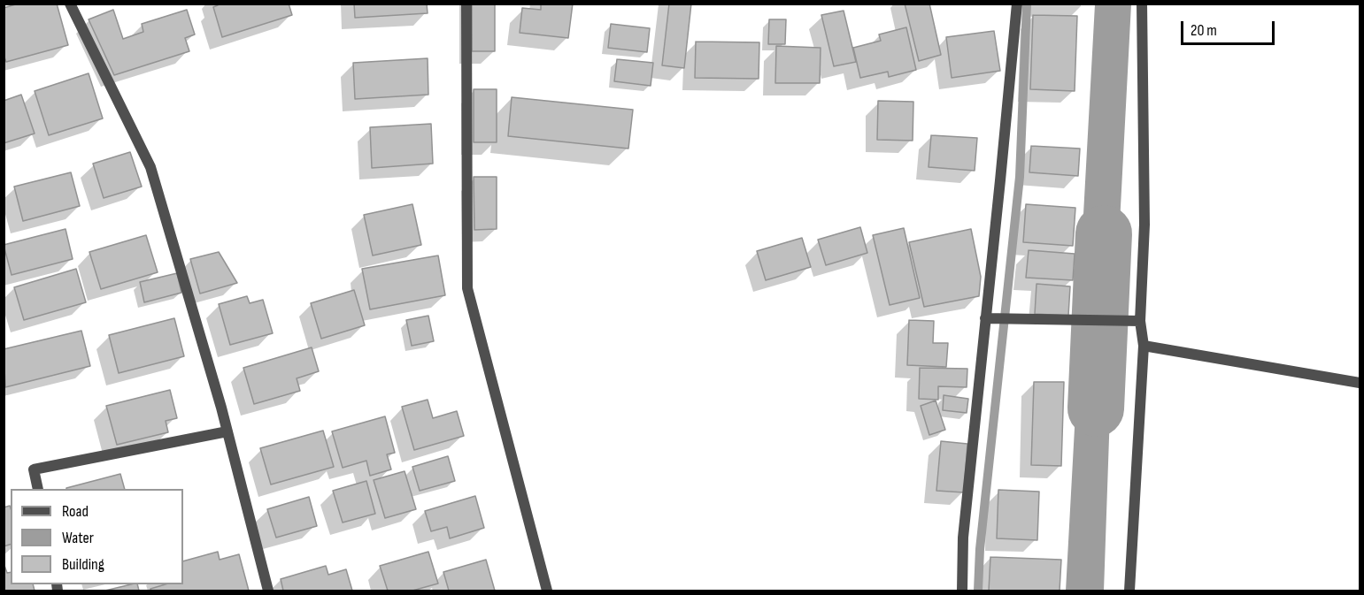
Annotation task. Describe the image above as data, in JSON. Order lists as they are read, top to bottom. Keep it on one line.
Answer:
{"legend":["Road","Water","Building"],"scale_bar":"20 m"}
